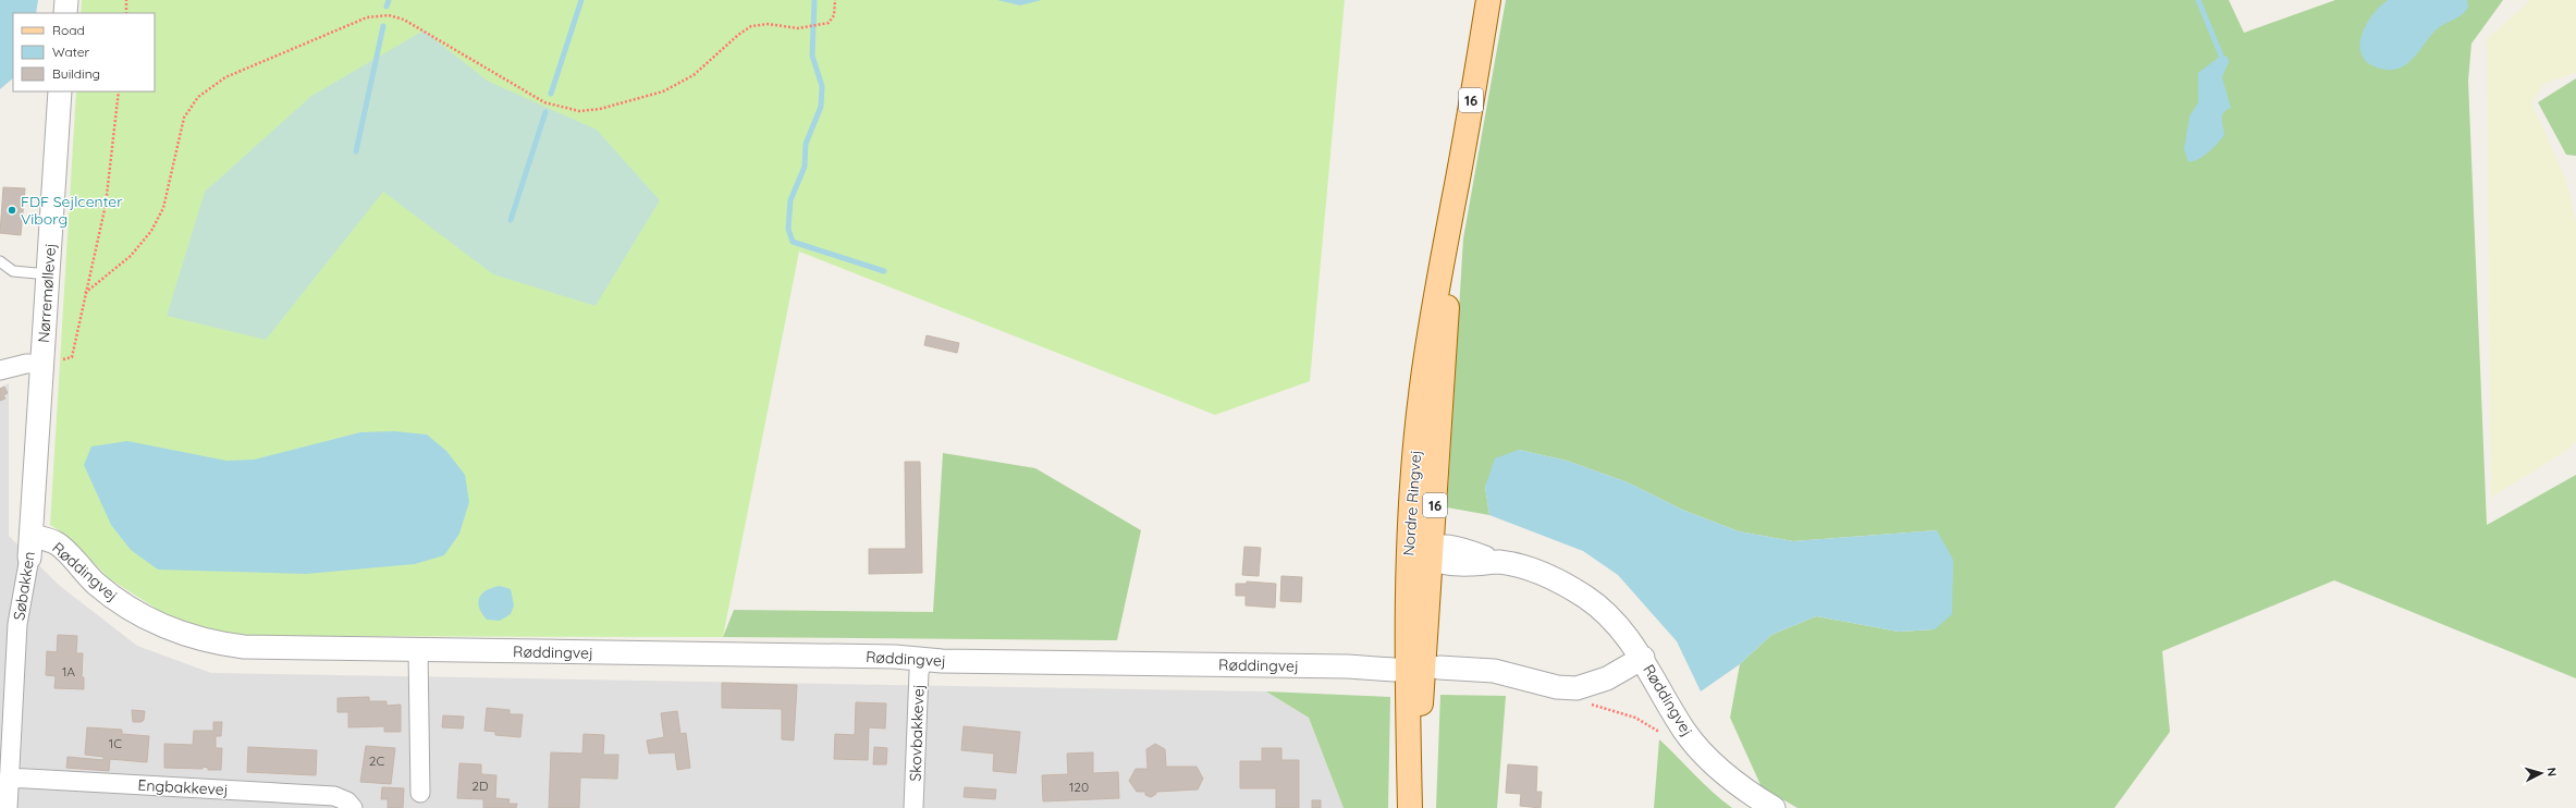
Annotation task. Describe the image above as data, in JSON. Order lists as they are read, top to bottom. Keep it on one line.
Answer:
{"streets":{"main road":["16","Nordre Ringvej"],"street":["Nørremøllevej","Røddingvej","Søbakken","Skovbakkevej","Engbakkevej"]},"crossings":[["Nørremøllevej","Søbakken"],["Nordre Ringvej","Røddingvej"],["Røddingvej","Søbakken"],["Røddingvej","Skovbakkevej"],["Søbakken","Engbakkevej"]],"places":["FDF Sejlcenter Viborg"],"house_numbers":["1A","1C","2C","2D","120"],"legend":["Road","Water","Building"],"north":"right"}
